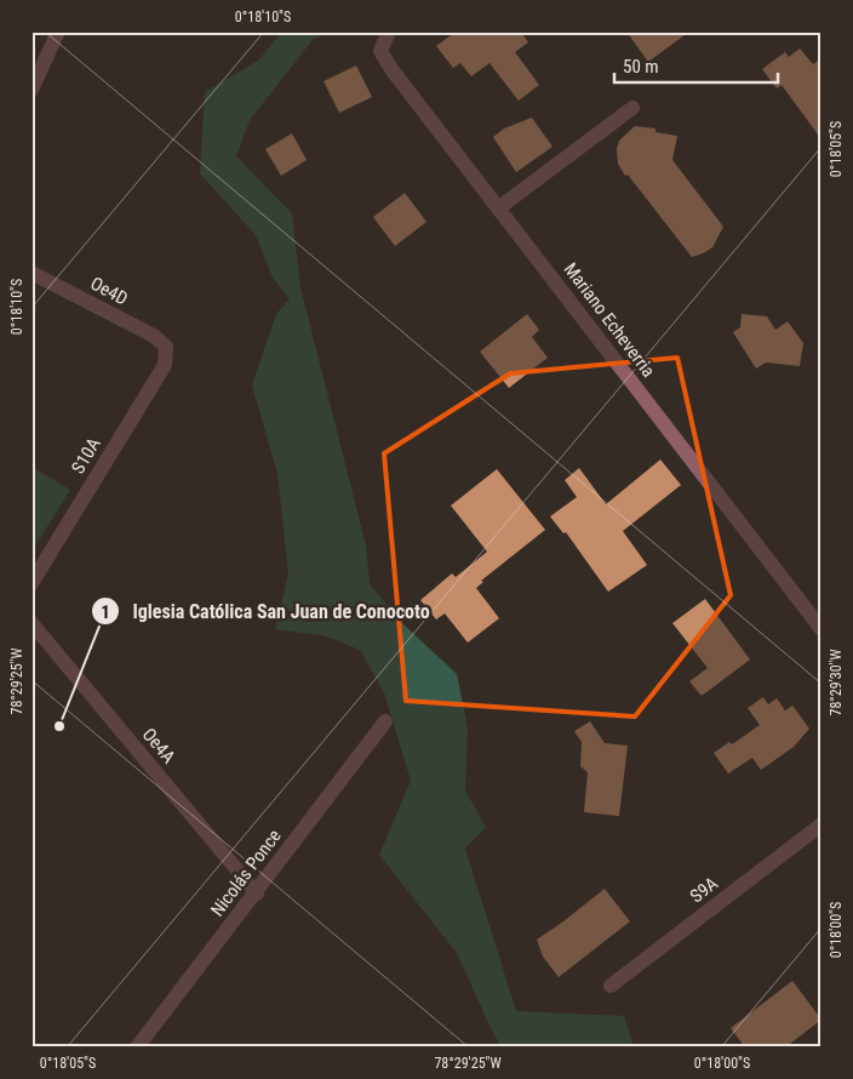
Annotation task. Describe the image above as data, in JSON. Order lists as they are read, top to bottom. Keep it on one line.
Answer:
{"streets":{"street":["Oe4D","Mariano Echeverria","S10A","Oe4A","Nicolás Ponce","S9A"]},"crossings":[["Oe4D","S10A"],["Oe4A","Nicolás Ponce"]],"places":["Iglesia Católica San Juan de Conocoto"],"scale_bar":"50 m","coordinates":["0°18'10\"S","0°18'05\"S","78°29'25\"W","78°29'30\"W","0°18'00\"S"]}
